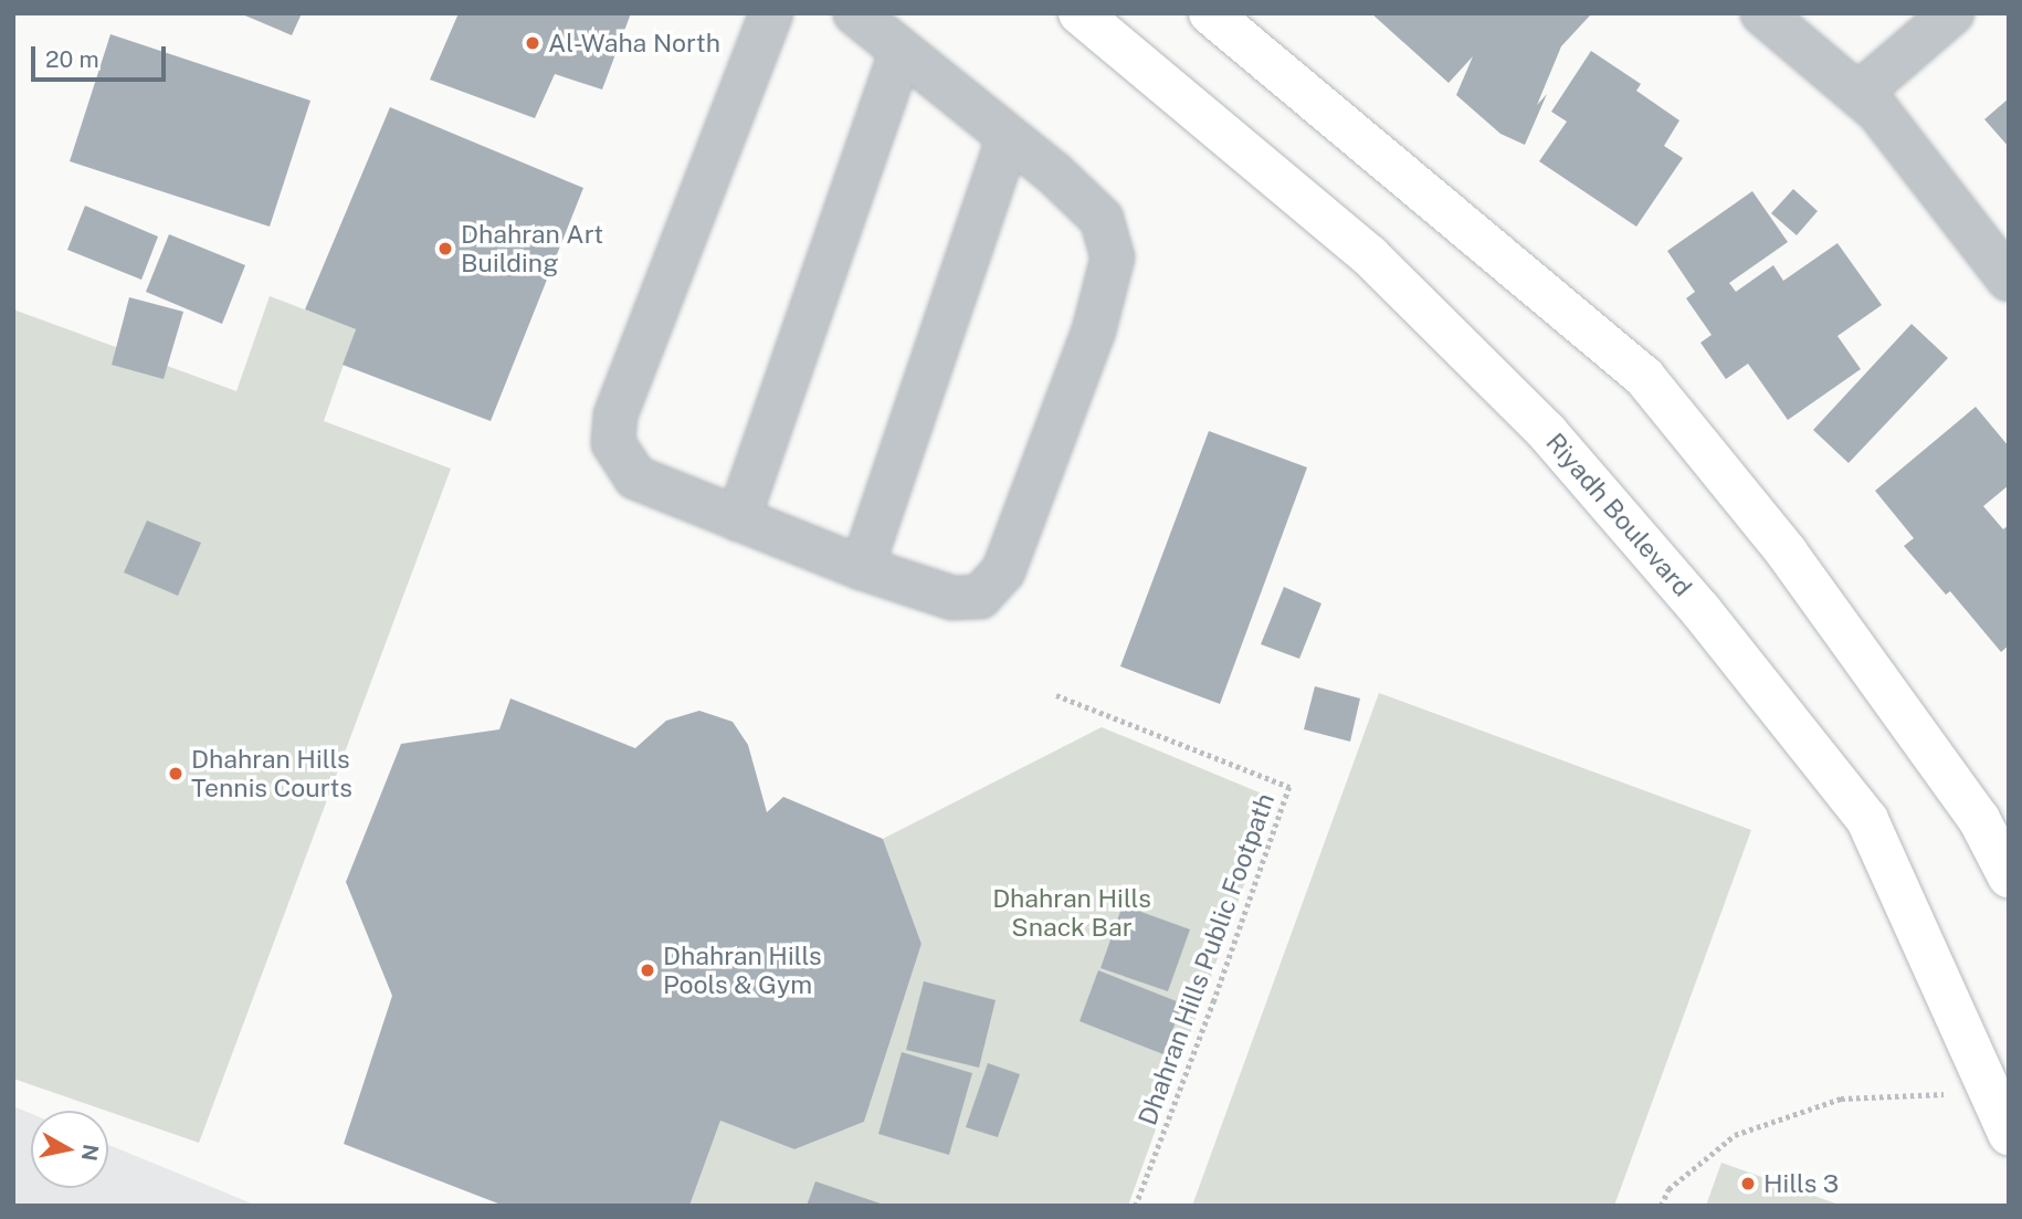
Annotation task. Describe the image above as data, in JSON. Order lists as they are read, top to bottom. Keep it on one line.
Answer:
{"streets":{"main road":["Riyadh Boulevard"],"path":["Dhahran Hills Public Footpath"]},"parks":["Dhahran Hills Snack Bar"],"places":["Al-Waha North","Dhahran Art Building","Dhahran Hills Tennis Courts","Dhahran Hills Pools & Gym","Hills 3"],"scale_bar":"20 m","north":"right"}
